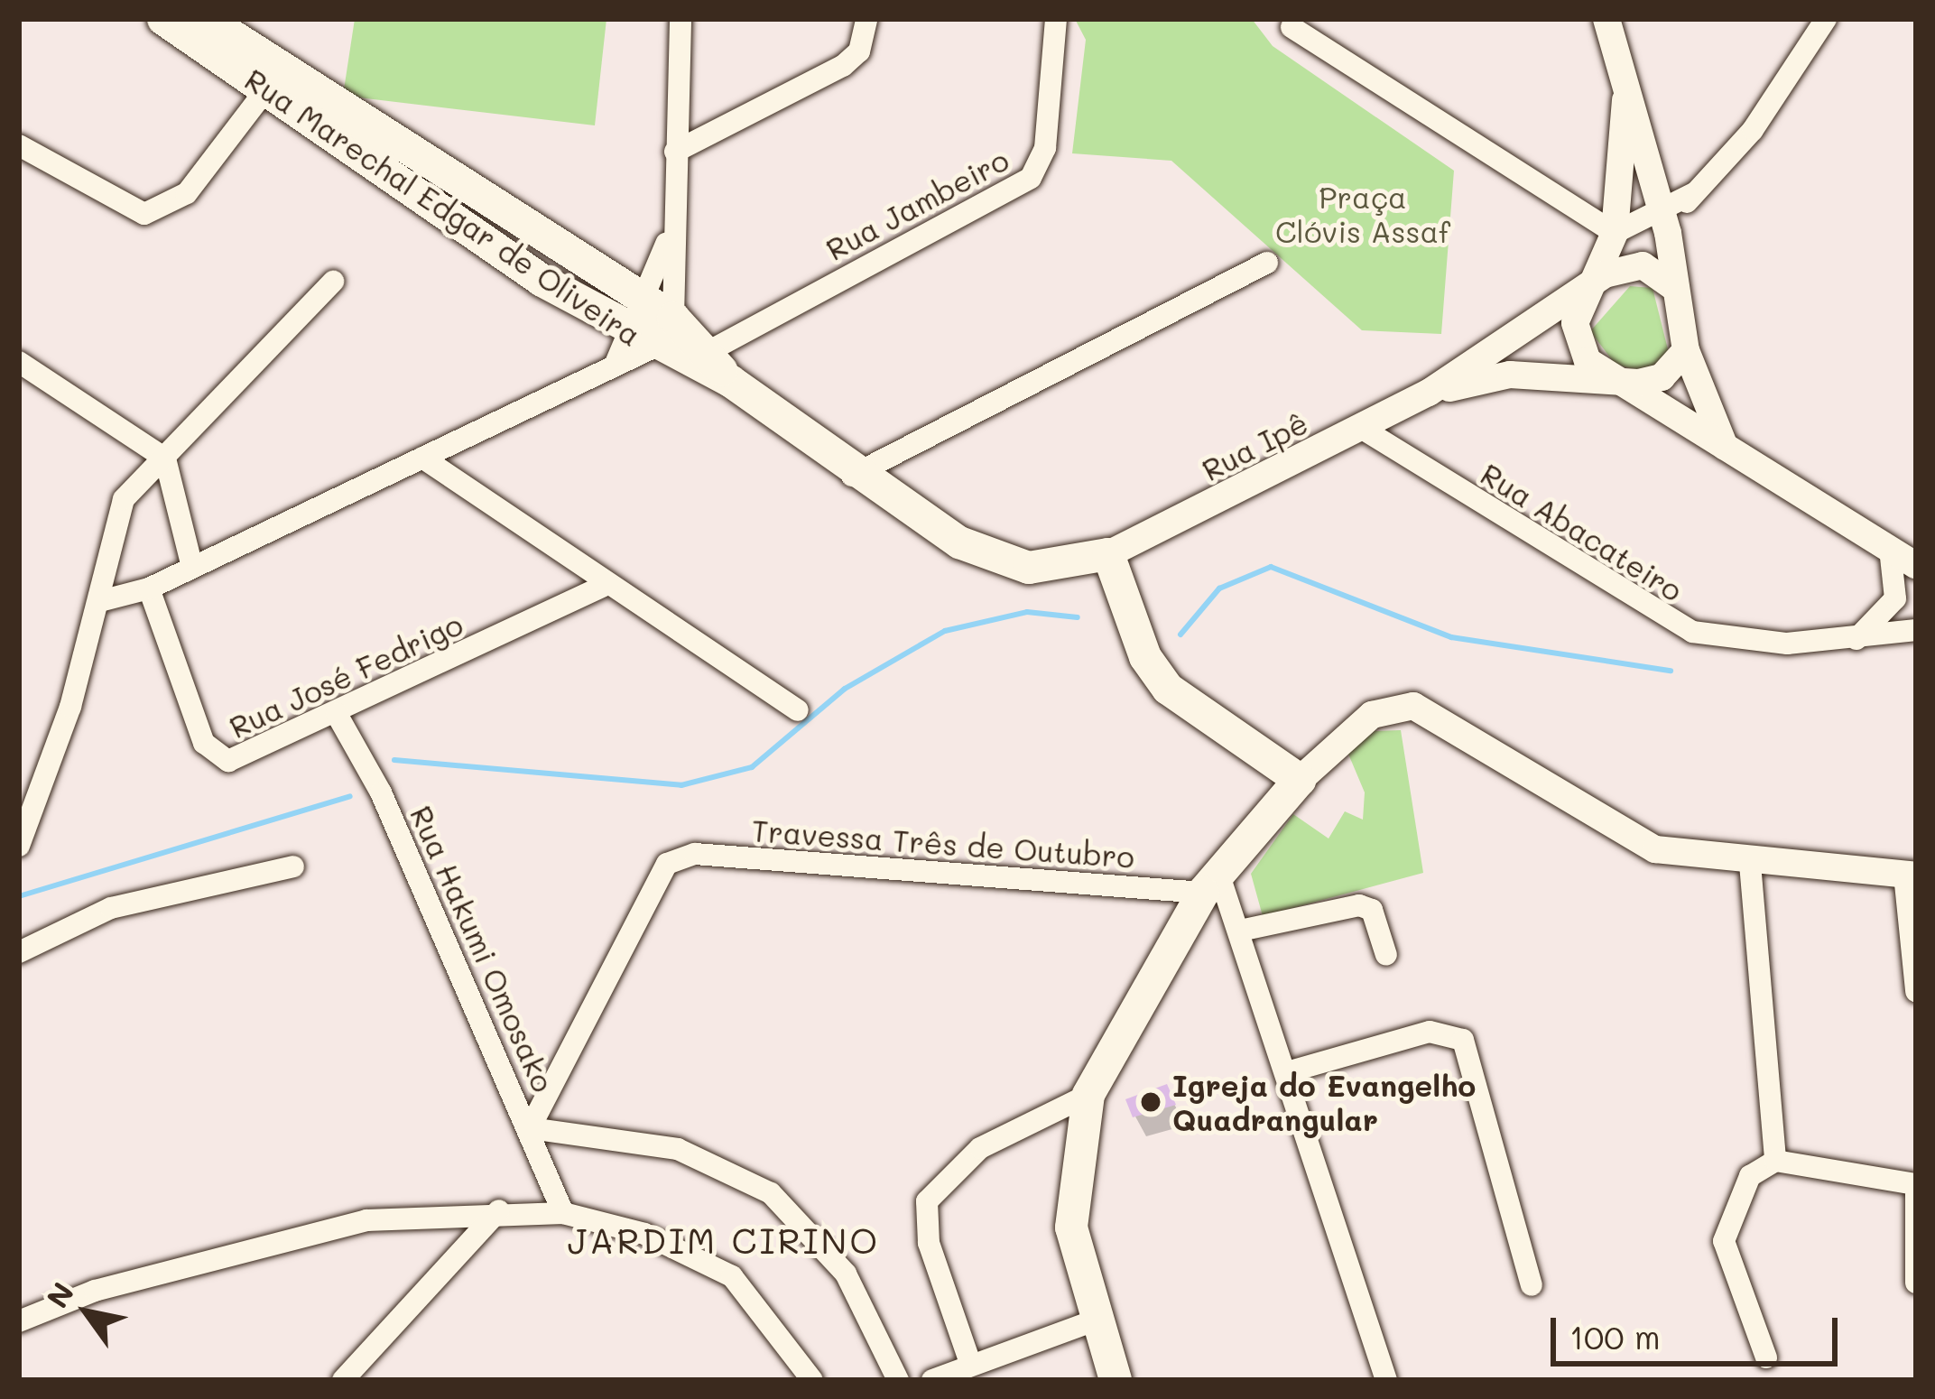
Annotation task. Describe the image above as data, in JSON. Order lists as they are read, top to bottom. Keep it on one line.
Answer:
{"streets":{"main road":["Rua Marechal Edgar de Oliveira"],"street":["Rua Jambeiro","Rua Ipê","Rua Abacateiro","Rua José Fedrigo","Travessa Três de Outubro","Rua Hakumi Omosako"]},"crossings":[["Rua Jambeiro","Rua Marechal Edgar de Oliveira"],["Rua Marechal Edgar de Oliveira","Rua Ipê"],["Rua Ipê","Rua Abacateiro"],["Rua José Fedrigo","Rua Hakumi Omosako"],["Travessa Três de Outubro","Rua Hakumi Omosako"]],"districts":["JARDIM CIRINO"],"parks":["Praça Clóvis Assaf"],"places":["Igreja do Evangelho Quadrangular"],"scale_bar":"100 m","north":"top left"}
